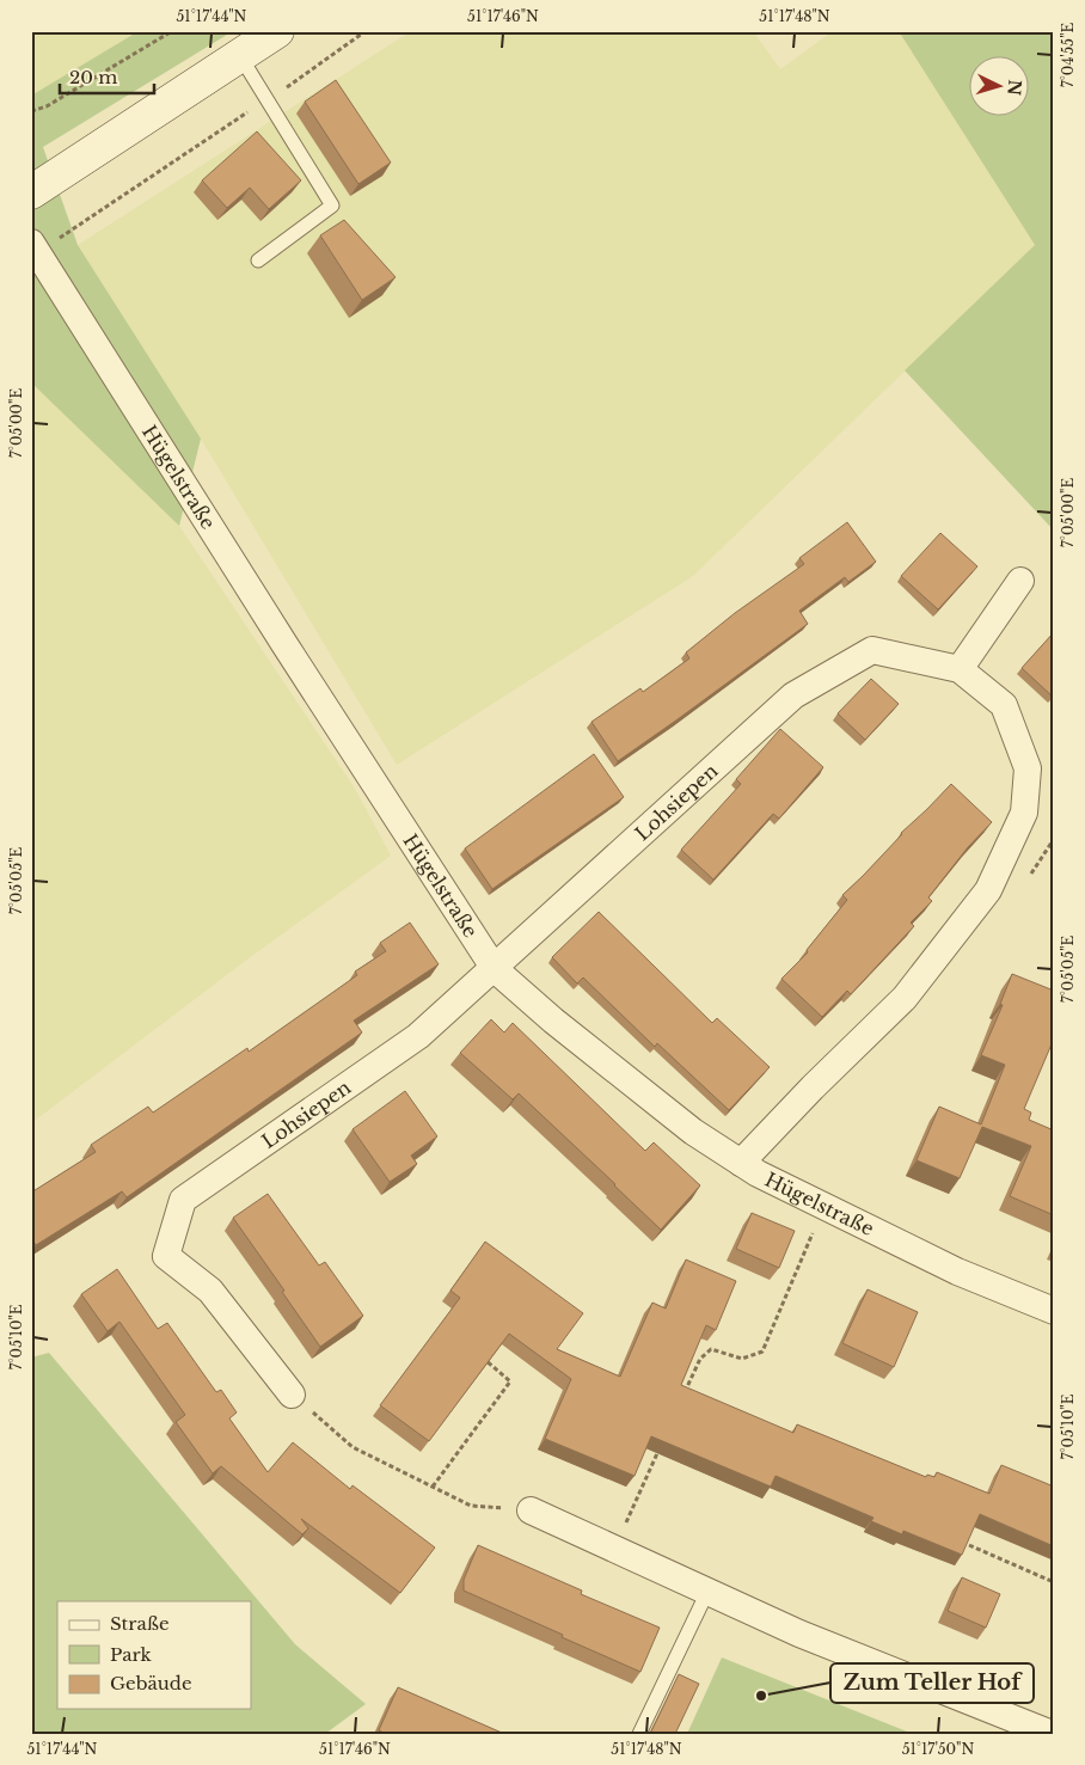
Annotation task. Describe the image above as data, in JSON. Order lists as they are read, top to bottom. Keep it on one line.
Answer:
{"streets":{"street":["Hügelstraße","Lohsiepen"]},"crossings":[["Hügelstraße","Lohsiepen"]],"places":["Zum Teller Hof"],"legend":["Straße","Park","Gebäude"],"scale_bar":"20 m","north":"right","coordinates":["51°17'44\"N","51°17'46\"N","51°17'48\"N","7°04'55\"E","7°05'00\"E","7°05'05\"E","7°05'10\"E","51°17'50\"N"]}
